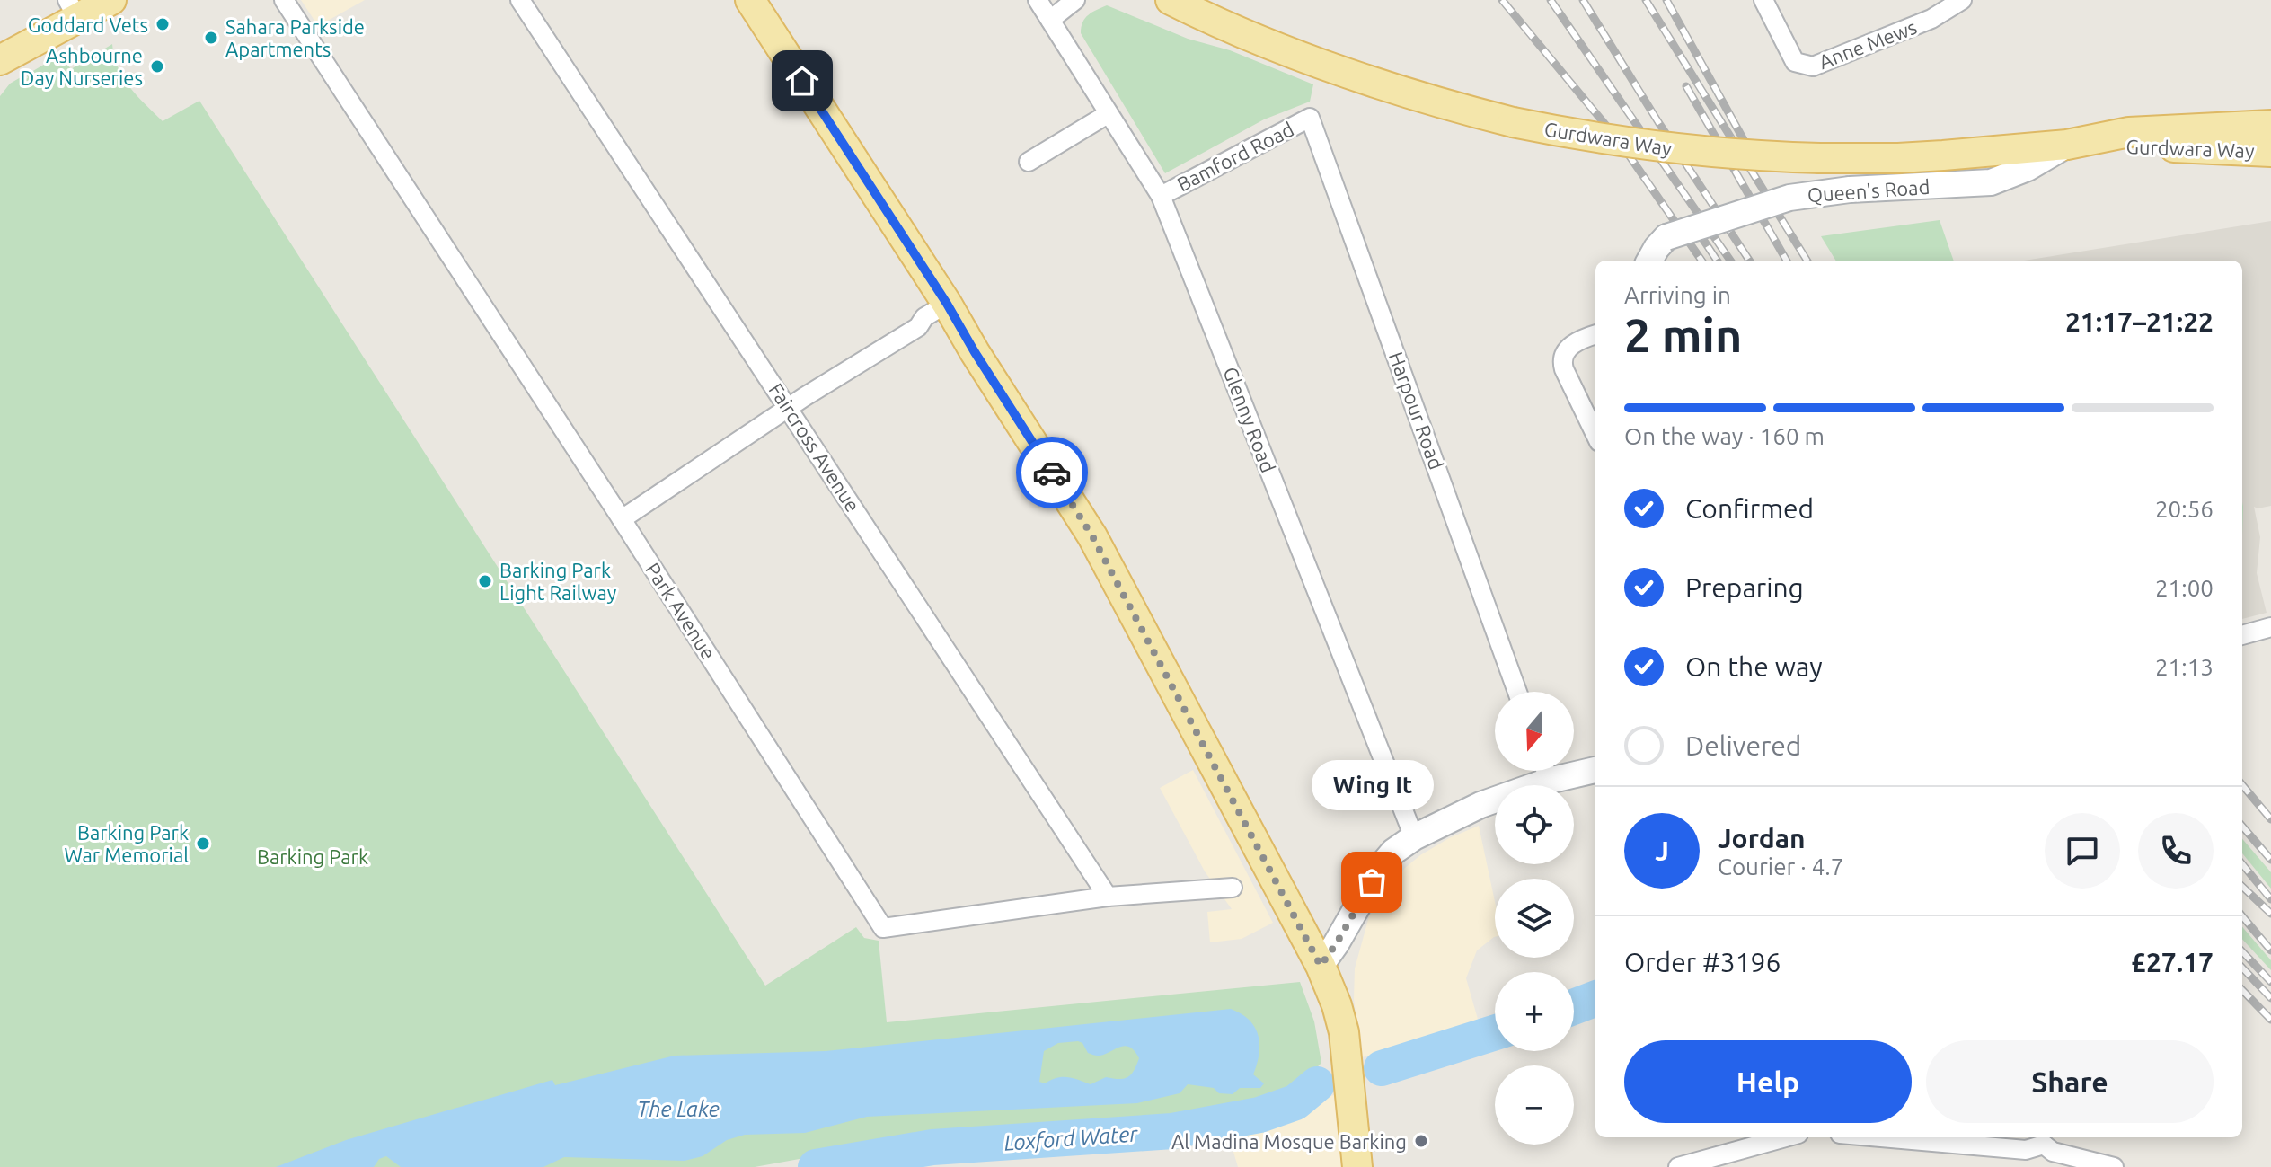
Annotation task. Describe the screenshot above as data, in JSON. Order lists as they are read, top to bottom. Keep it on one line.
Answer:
{"streets":{"main road":["Gurdwara Way"],"street":["Anne Mews","Bamford Road","Queen's Road","Harpour Road","Glenny Road","Faircross Avenue","Park Avenue"]},"crossings":[["Gurdwara Way","Queen's Road"],["Bamford Road","Harpour Road"],["Bamford Road","Glenny Road"],["Faircross Avenue","Park Avenue"]],"water":["The Lake","Loxford Water"],"parks":["Barking Park"],"places":["Goddard Vets","Sahara Parkside Apartments","Ashbourne Day Nurseries","Barking Park Light Railway","Barking Park War Memorial","Wing It","Al Madina Mosque Barking"],"north":"bottom","page":{"heading":["2 min","Arriving in","21:17–21:22"],"panel":["Jordan","Courier · 4.7","Order #3196","£27.17"],"bar":"On the way · 160 m","list":[["Confirmed","20:56"],["Preparing","21:00"],["On the way","21:13"],"Delivered"],"map_buttons":["+","−"],"bubble":"Wing It","round":"J","buttons":["Help","Share"]}}
